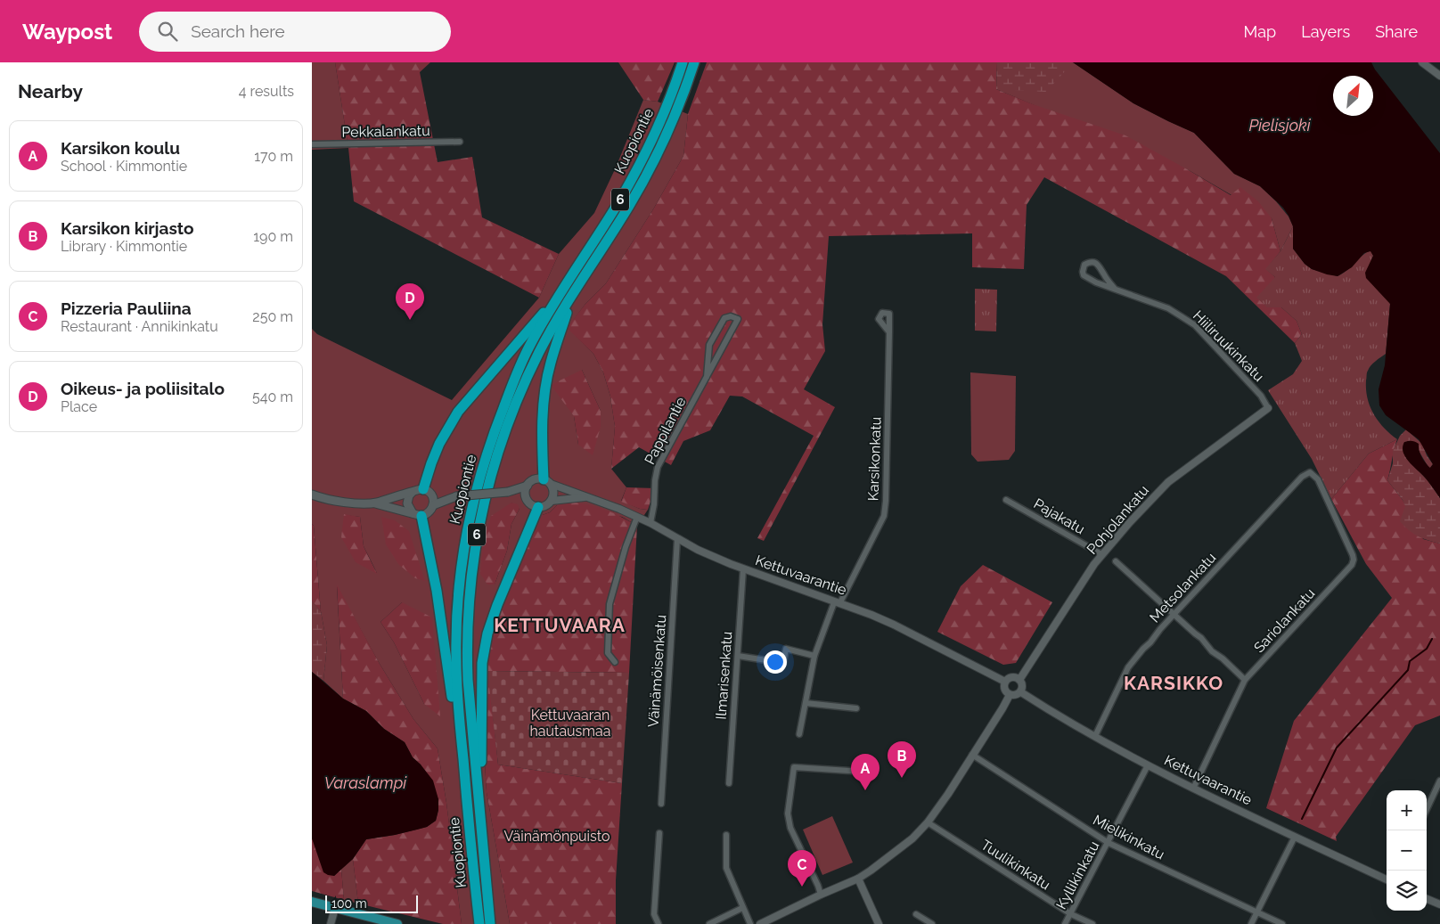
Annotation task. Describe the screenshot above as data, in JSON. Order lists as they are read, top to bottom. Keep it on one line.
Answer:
{"streets":{"highway":["Kuopiontie","6"],"street":["Pekkalankatu","Hiiliruukinkatu","Pappilantie","Karsikonkatu","Pajakatu","Pohjolankatu","Kettuvaarantie","Metsolankatu","Sariolankatu","Väinämöisenkatu","Ilmarisenkatu","Mielikinkatu","Tuulikinkatu","Kyllikinkatu"]},"crossings":[["Hiiliruukinkatu","Pohjolankatu"],["Pappilantie","Kettuvaarantie"],["Karsikonkatu","Kettuvaarantie"],["Pajakatu","Pohjolankatu"],["Pohjolankatu","Kettuvaarantie"],["Kettuvaarantie","Metsolankatu"],["Kettuvaarantie","Sariolankatu"],["Kettuvaarantie","Väinämöisenkatu"],["Kettuvaarantie","Ilmarisenkatu"],["Kettuvaarantie","Kyllikinkatu"],["Metsolankatu","Sariolankatu"],["Mielikinkatu","Kyllikinkatu"],["Tuulikinkatu","Kyllikinkatu"]],"districts":["KETTUVAARA","KARSIKKO"],"water":["Pielisjoki","Varaslampi"],"parks":["Kettuvaaran hautausmaa","Väinämönpuisto"],"scale_bar":"100 m","north":"top right","page":{"header":"Waypost","search":"Search here","nav":["Map","Layers","Share"],"heading":["Nearby","4 results"],"list":[{"mark":"A","name":"Karsikon koulu","note":"School · Kimmontie","value":"170 m"},{"mark":"B","name":"Karsikon kirjasto","note":"Library · Kimmontie","value":"190 m"},{"mark":"C","name":"Pizzeria Pauliina","note":"Restaurant · Annikinkatu","value":"250 m"},{"mark":"D","name":"Oikeus- ja poliisitalo","note":"Place","value":"540 m"}],"pins":["D","B","A","C"],"map_buttons":["+","−"],"scale":"100 m"}}
